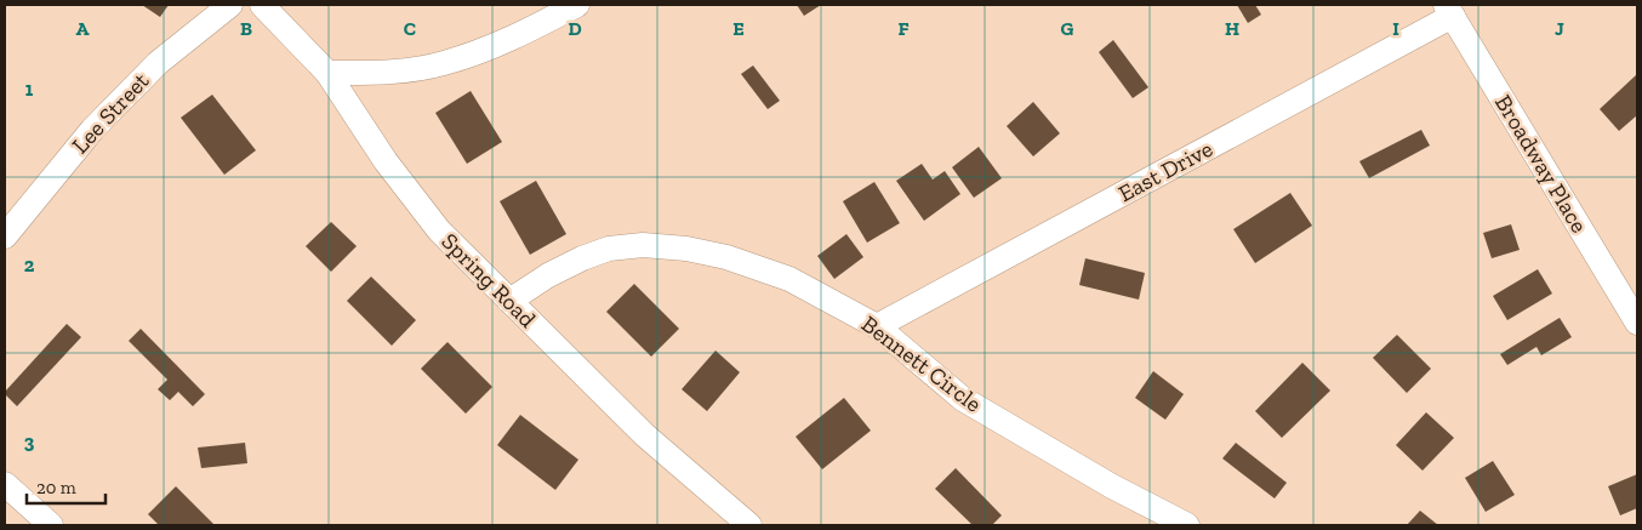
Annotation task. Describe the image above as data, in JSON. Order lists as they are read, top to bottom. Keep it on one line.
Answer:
{"streets":{"street":["Lee Street","Broadway Place","East Drive","Spring Road","Bennett Circle"]},"crossings":[["Broadway Place","East Drive"],["East Drive","Bennett Circle"],["Spring Road","Bennett Circle"]],"scale_bar":"20 m","grid":{"columns":["A","B","C","D","E","F","G","H","I","J"],"rows":["1","2","3"]}}
